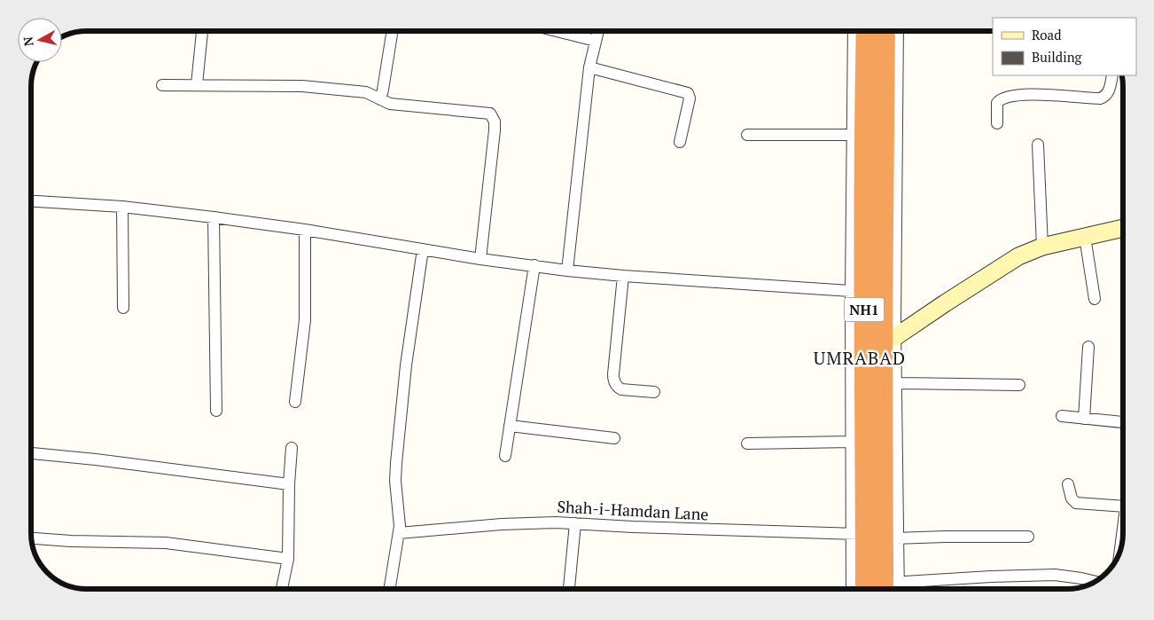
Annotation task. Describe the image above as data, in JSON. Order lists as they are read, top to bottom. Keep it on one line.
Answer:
{"streets":{"highway":["NH1"],"street":["Shah-i-Hamdan Lane"]},"crossings":[["NH1","Shah-i-Hamdan Lane"]],"districts":["UMRABAD"],"legend":["Road","Building"],"north":"left"}
